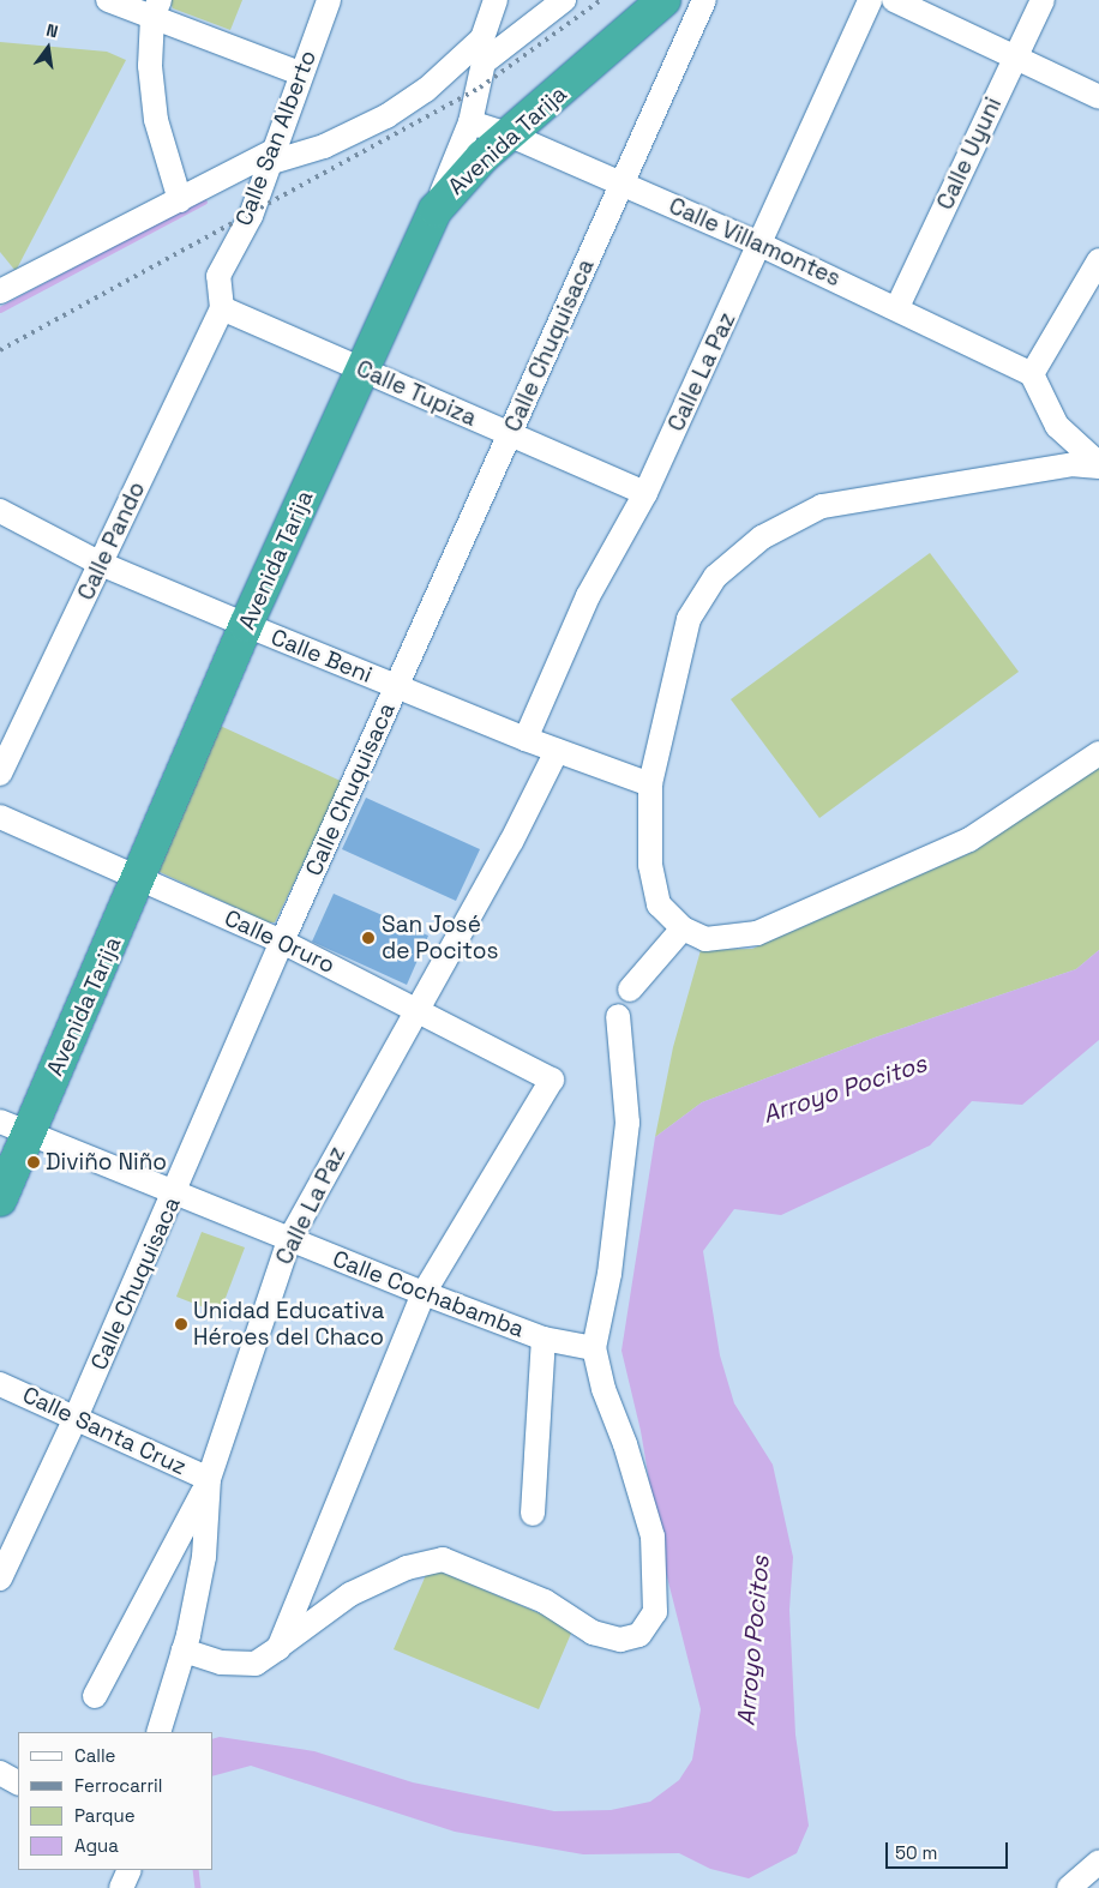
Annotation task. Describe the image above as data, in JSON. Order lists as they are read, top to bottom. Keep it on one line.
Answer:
{"streets":{"highway":["Avenida Tarija"],"street":["Calle San Alberto","Calle Uyuni","Calle Villamontes","Calle Chuquisaca","Calle La Paz","Calle Tupiza","Calle Pando","Calle Beni","Calle Oruro","Calle Cochabamba","Calle Santa Cruz"]},"crossings":[["Calle San Alberto","Calle Tupiza"],["Calle San Alberto","Calle Pando"],["Avenida Tarija","Calle Villamontes"],["Avenida Tarija","Calle Tupiza"],["Avenida Tarija","Calle Beni"],["Avenida Tarija","Calle Oruro"],["Avenida Tarija","Calle Cochabamba"],["Calle Uyuni","Calle Villamontes"],["Calle Villamontes","Calle Chuquisaca"],["Calle Villamontes","Calle La Paz"],["Calle Chuquisaca","Calle Tupiza"],["Calle Chuquisaca","Calle Beni"],["Calle Chuquisaca","Calle Oruro"],["Calle Chuquisaca","Calle Cochabamba"],["Calle Chuquisaca","Calle Santa Cruz"],["Calle La Paz","Calle Tupiza"],["Calle La Paz","Calle Beni"],["Calle La Paz","Calle Oruro"],["Calle La Paz","Calle Cochabamba"],["Calle La Paz","Calle Santa Cruz"],["Calle Tupiza","Calle Pando"],["Calle Pando","Calle Beni"],["Calle Oruro","Calle Cochabamba"]],"water":["Arroyo Pocitos"],"places":["San José de Pocitos","Diviño Niño","Unidad Educativa Héroes del Chaco"],"legend":["Calle","Ferrocarril","Parque","Agua"],"scale_bar":"50 m","north":"top"}
